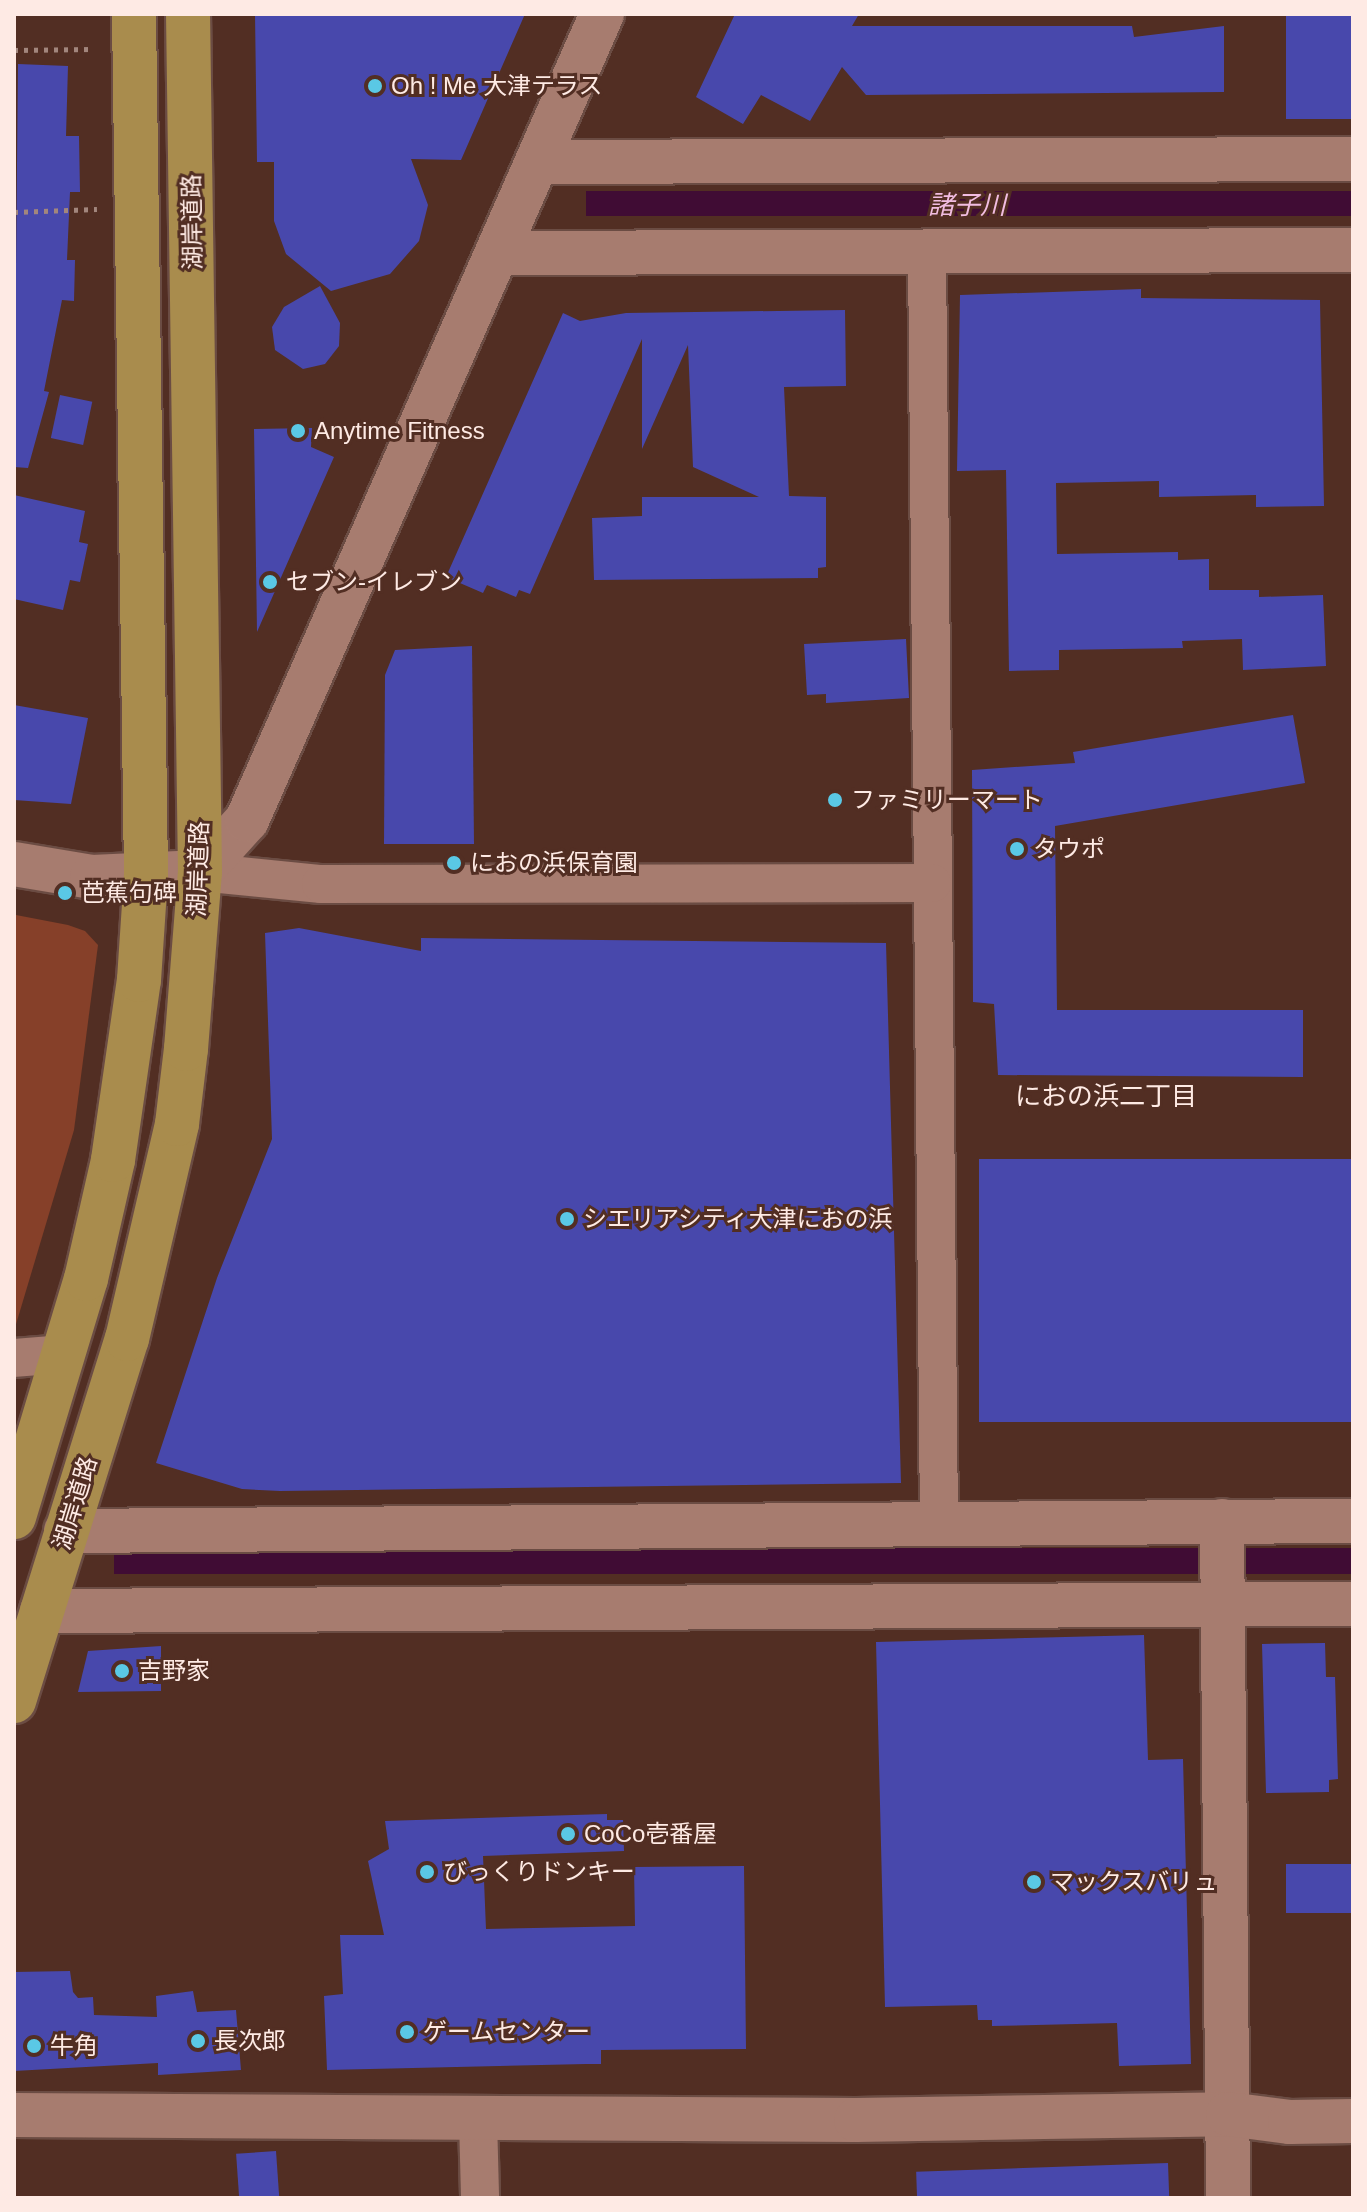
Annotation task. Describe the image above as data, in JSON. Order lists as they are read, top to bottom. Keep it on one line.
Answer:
{"streets":{"main road":["湖岸道路"]},"districts":["におの浜二丁目"],"water":["諸子川"],"places":["Oh ! Me 大津テラス","Anytime Fitness","セブン-イレブン","ファミリーマート","タウポ","におの浜保育園","芭蕉句碑","シエリアシティ大津におの浜","吉野家","CoCo壱番屋","びっくりドンキー","マックスバリュ","ゲームセンター","長次郎","牛角"]}
